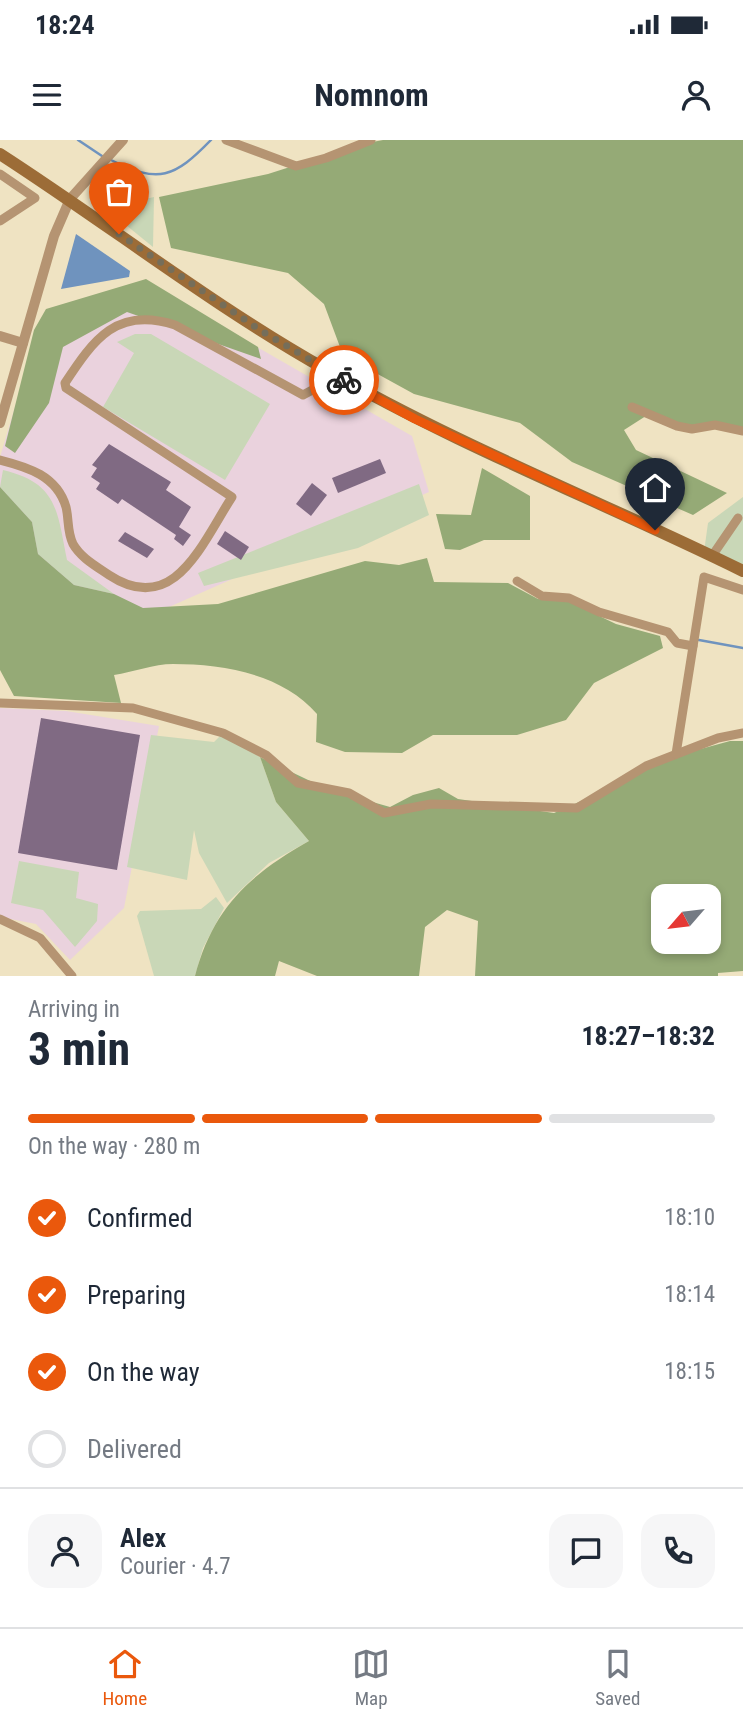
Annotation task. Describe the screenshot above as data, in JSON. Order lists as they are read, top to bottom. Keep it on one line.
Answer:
{"north":"bottom left","page":{"status":"18:24","header":"Nomnom","heading":["3 min","Arriving in","18:27–18:32"],"panel":["Alex","Courier · 4.7"],"bar":"On the way · 280 m","list":[["Confirmed","18:10"],["Preparing","18:14"],["On the way","18:15"],"Delivered"],"tabs":["Home","Map","Saved"]}}
